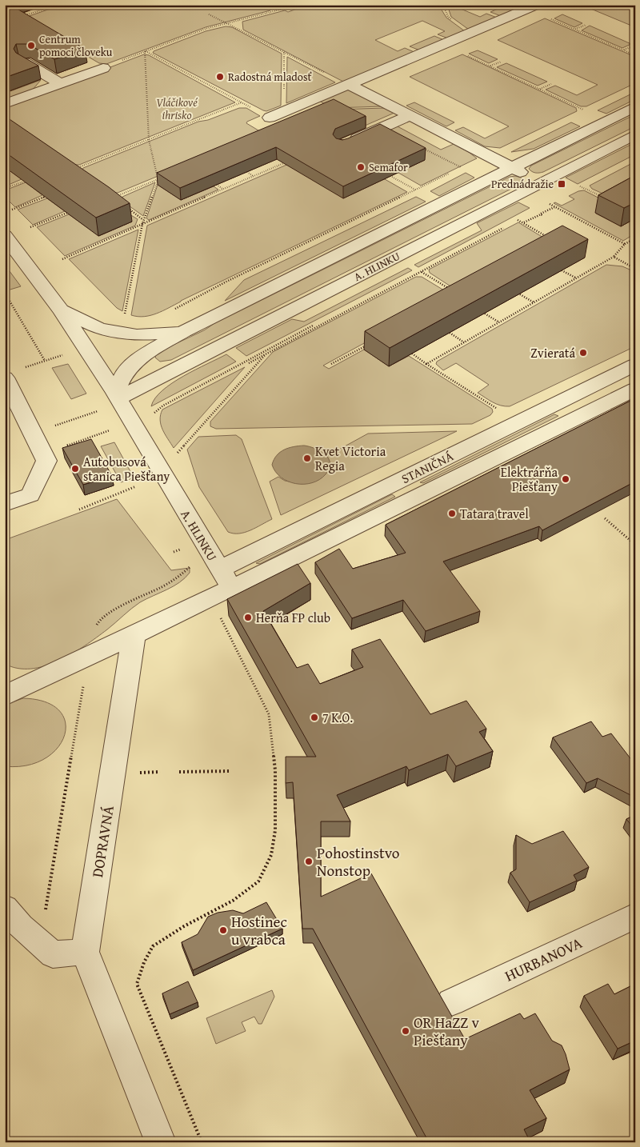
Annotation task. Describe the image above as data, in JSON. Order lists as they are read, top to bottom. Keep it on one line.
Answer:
{"streets":{"street":["A. HLINKU","STANIČNÁ","DOPRAVNÁ","HURBANOVA"]},"crossings":[["A. HLINKU","STANIČNÁ"]],"parks":["Vláčikové ihrisko"],"places":{"other":["Centrum pomoci človeku","Radostná mladosť","Semafor","Zvieratá","Kvet Victoria Regia","Autobusová stanica Piešťany","Elektrárňa Piešťany","Tatara travel","Herňa FP club","7 K.O.","Pohostinstvo Nonstop","Hostinec u vrabca","OR HaZZ v Piešťany"],"transit":["Prednádražie"]}}
